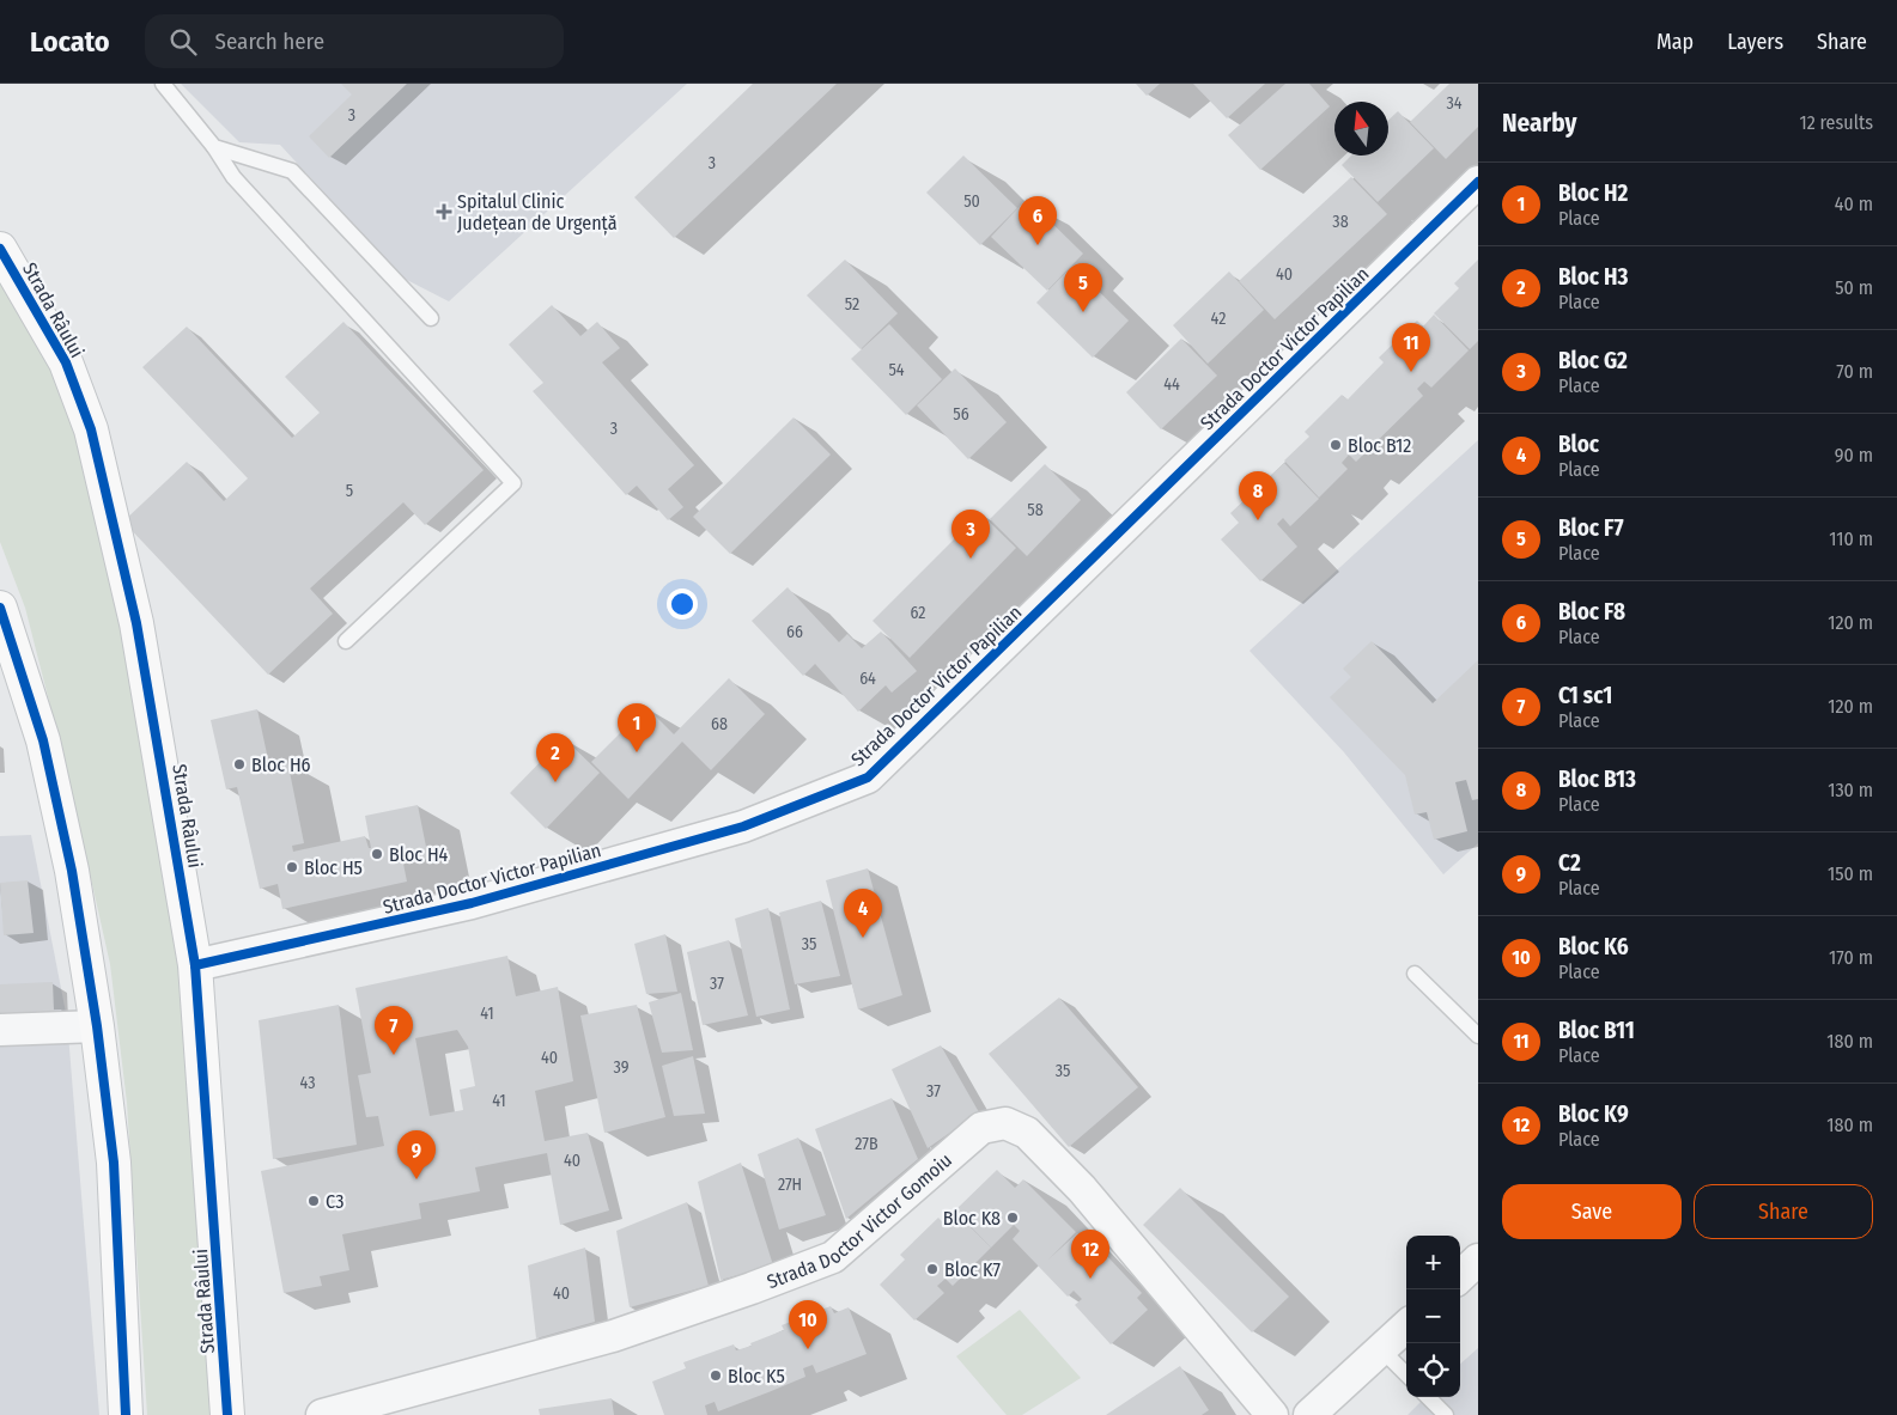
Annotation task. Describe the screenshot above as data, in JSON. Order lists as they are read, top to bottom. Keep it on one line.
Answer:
{"streets":{"main road":["Strada Râului"],"street":["Strada Doctor Victor Papilian","Strada Doctor Victor Gomoiu"]},"crossings":[["Strada Râului","Strada Doctor Victor Papilian"]],"places":{"health":["Spitalul Clinic Județean de Urgență"],"other":["Bloc B12","Bloc H6","Bloc H4","Bloc H5","C3","Bloc K8","Bloc K7","Bloc K5"]},"house_numbers":["34","3","3","50","38","40","52","42","54","44","56","3","5","58","62","66","64","68","35","37","41","40","39","35","43","37","41","27B","40","27H","40"],"north":"top","page":{"header":"Locato","search":"Search here","nav":["Map","Layers","Share"],"heading":["Nearby","12 results"],"list":[{"mark":"1","name":"Bloc H2","note":"Place","value":"40 m"},{"mark":"2","name":"Bloc H3","note":"Place","value":"50 m"},{"mark":"3","name":"Bloc G2","note":"Place","value":"70 m"},{"mark":"4","name":"Bloc","note":"Place","value":"90 m"},{"mark":"5","name":"Bloc F7","note":"Place","value":"110 m"},{"mark":"6","name":"Bloc F8","note":"Place","value":"120 m"},{"mark":"7","name":"C1 sc1","note":"Place","value":"120 m"},{"mark":"8","name":"Bloc B13","note":"Place","value":"130 m"},{"mark":"9","name":"C2","note":"Place","value":"150 m"},{"mark":"10","name":"Bloc K6","note":"Place","value":"170 m"},{"mark":"11","name":"Bloc B11","note":"Place","value":"180 m"},{"mark":"12","name":"Bloc K9","note":"Place","value":"180 m"}],"pins":["6","5","11","8","3","1","2","4","7","9","12","10"],"buttons":["Save","Share"],"map_buttons":["+","−"]}}
